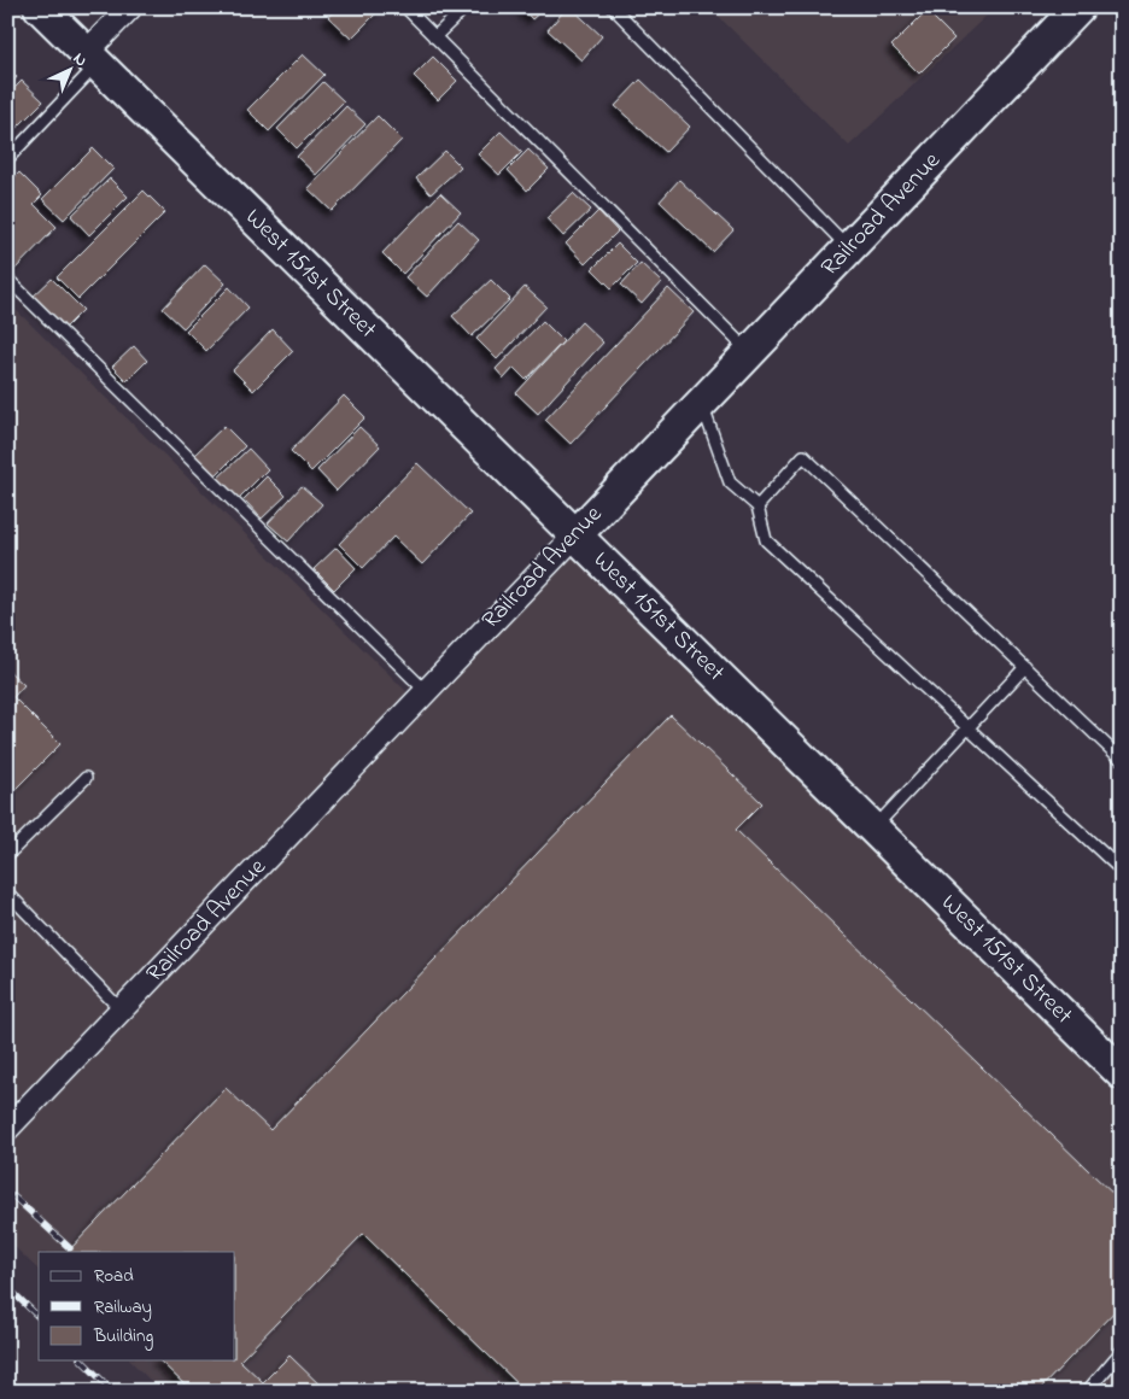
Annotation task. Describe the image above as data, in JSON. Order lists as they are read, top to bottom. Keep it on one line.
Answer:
{"streets":{"street":["Railroad Avenue","West 151st Street"]},"crossings":[["Railroad Avenue","West 151st Street"]],"legend":["Road","Railway","Building"],"north":"top right"}
